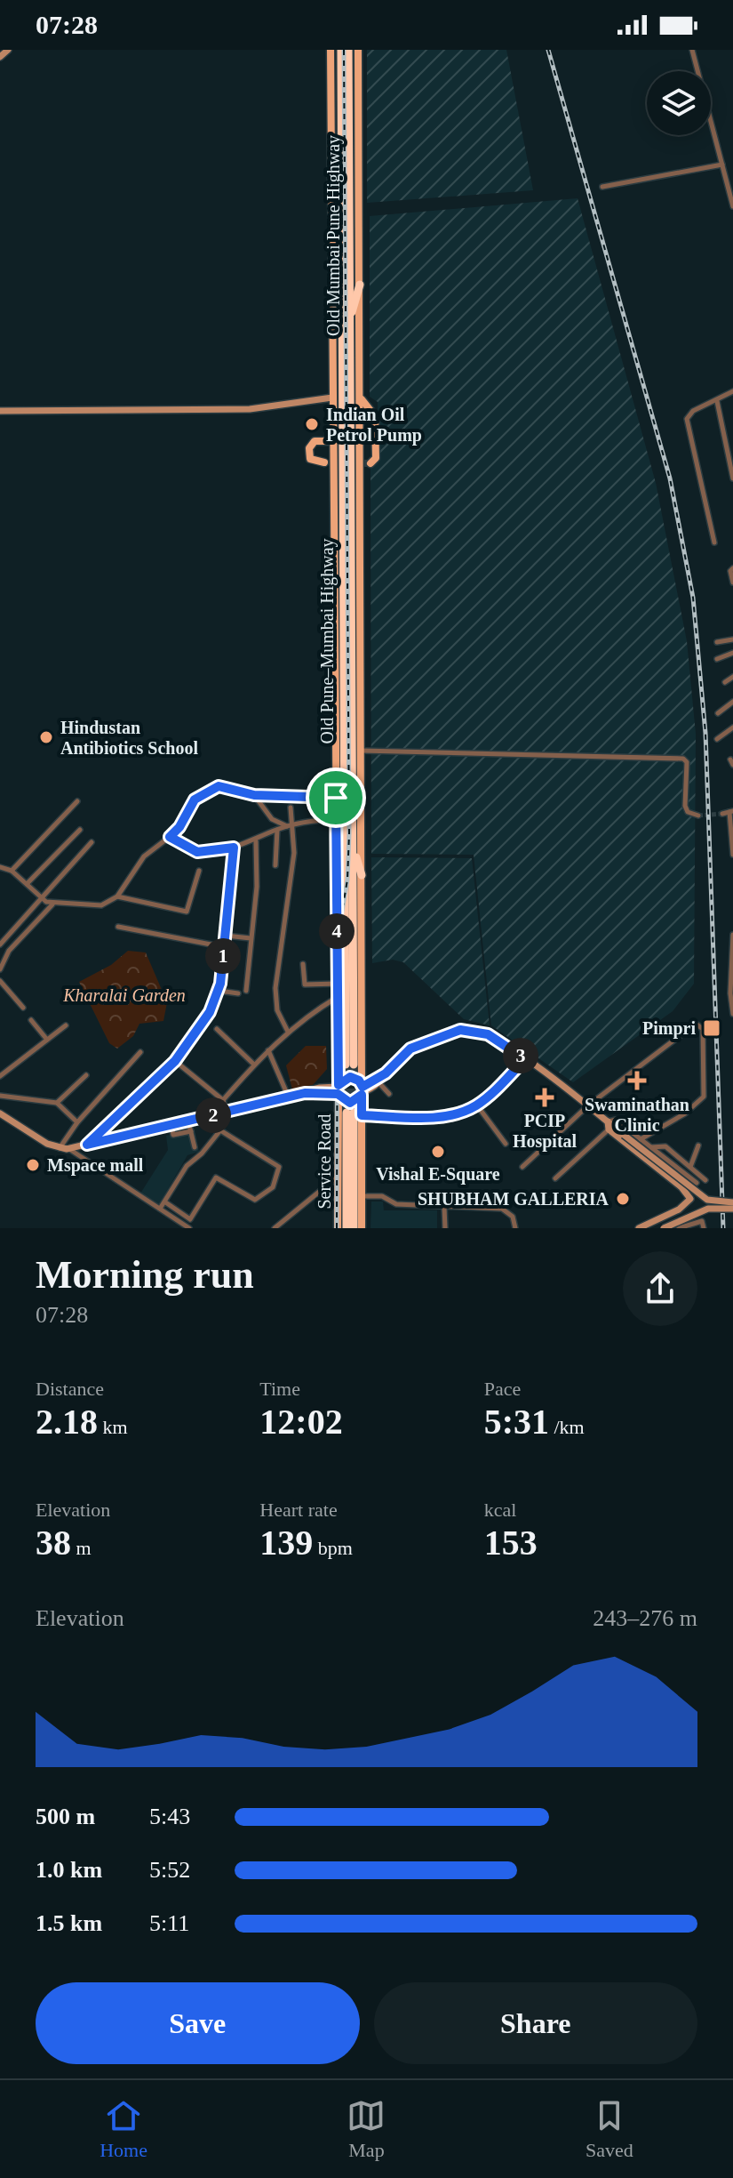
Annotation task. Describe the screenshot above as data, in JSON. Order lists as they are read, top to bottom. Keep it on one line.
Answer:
{"streets":{"highway":["Old Mumbai Pune Highway","Old Pune–Mumbai Highway"],"main road":["Service Road"]},"crossings":[["Old Mumbai Pune Highway","Old Pune–Mumbai Highway"]],"parks":["Kharalai Garden"],"places":{"other":["Indian Oil Petrol Pump","Hindustan Antibiotics School","Vishal E-Square","Mspace mall","SHUBHAM GALLERIA"],"transit":["Pimpri"],"health":["Swaminathan Clinic","PCIP Hospital"]},"page":{"status":"07:28","pins":["4","1","3","2"],"heading":["Morning run","07:28"],"stats":[["Distance","2.18 km"],["Time","12:02"],["Pace","5:31 /km"],["Elevation","38 m"],["Heart rate","139 bpm"],["kcal","153"]],"chart":["Elevation","243–276 m"],"list":[{"name":"500 m","note":"5:43"},{"name":"1.0 km","note":"5:52"},{"name":"1.5 km","note":"5:11"}],"buttons":["Save","Share"],"tabs":["Home","Map","Saved"]}}
